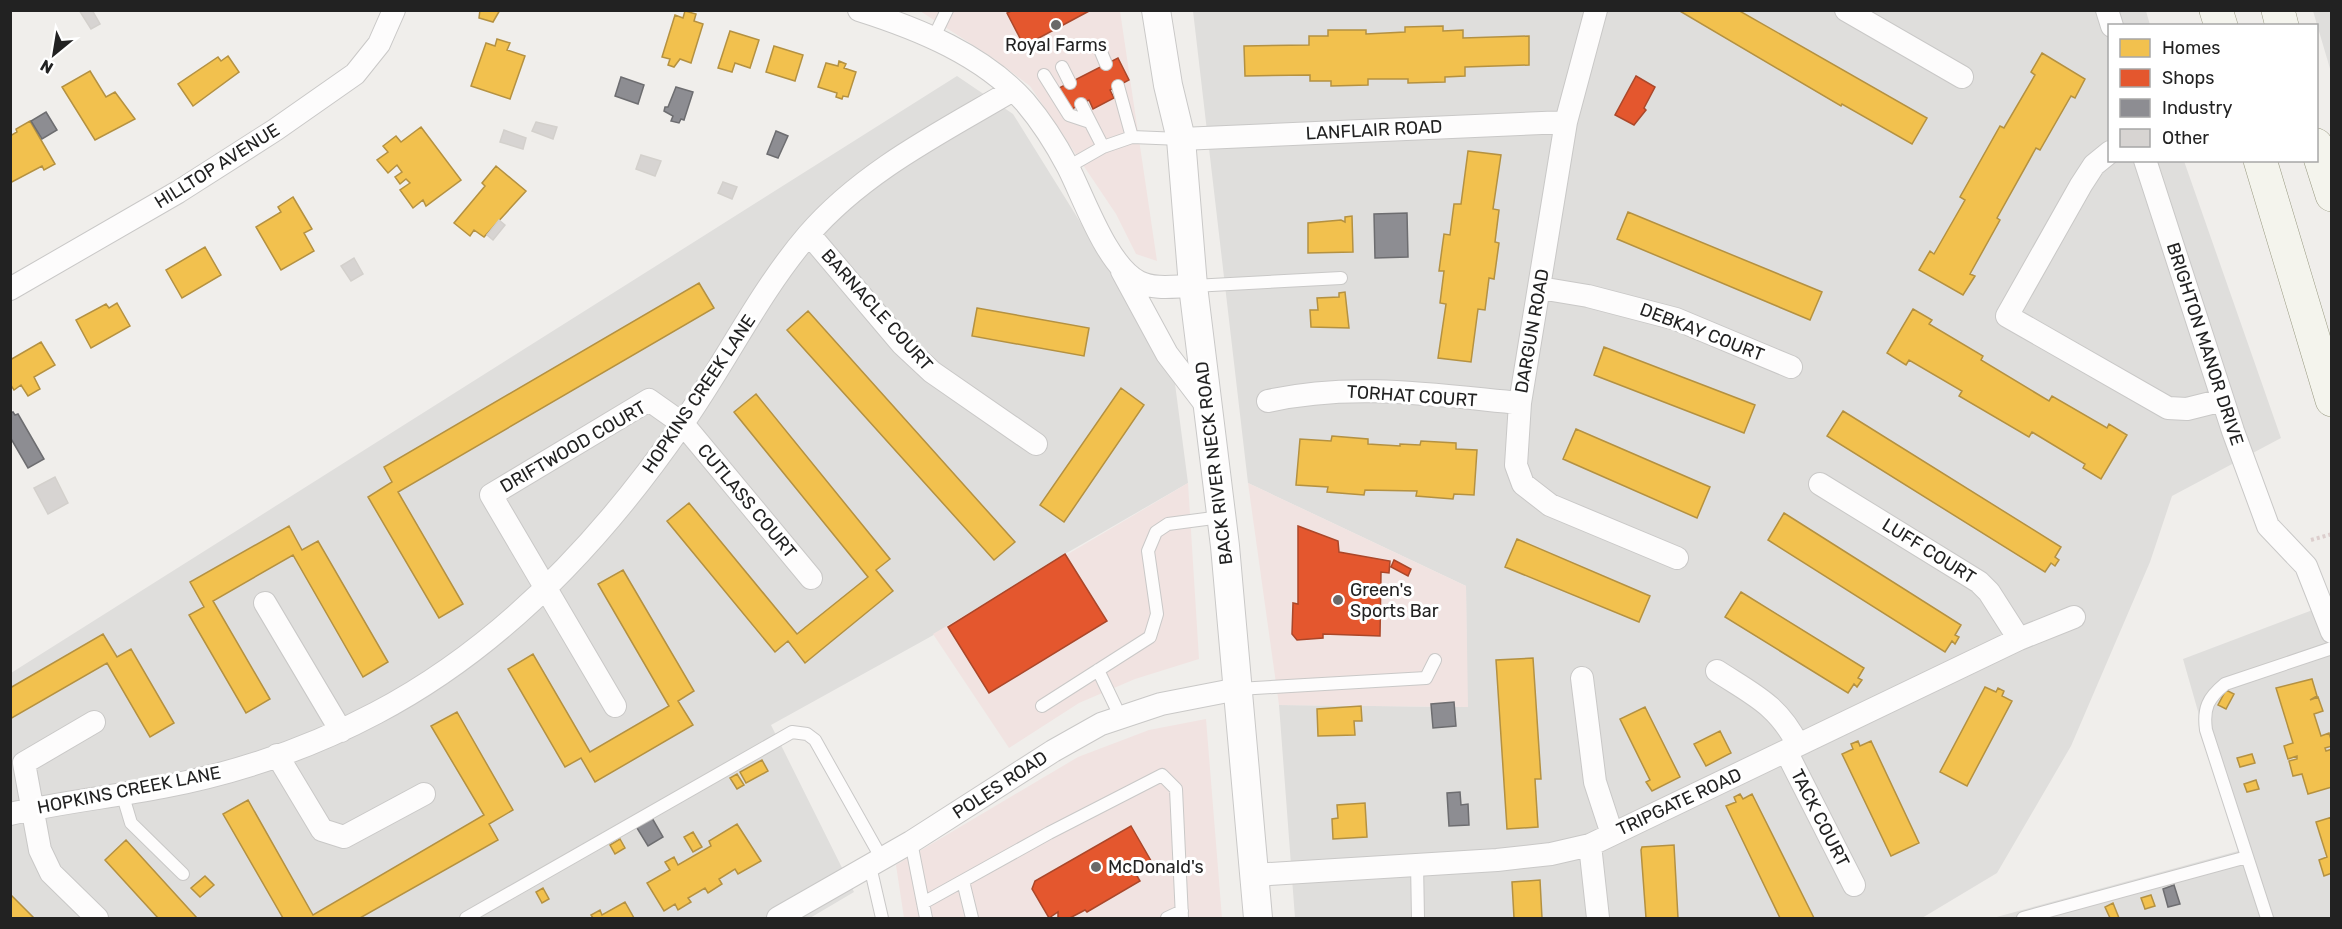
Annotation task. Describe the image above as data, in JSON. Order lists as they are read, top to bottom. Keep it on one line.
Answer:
{"streets":{"street":["LANFLAIR ROAD","HILLTOP AVENUE","BARNACLE COURT","DARGUN ROAD","DEBKAY COURT","BRIGHTON MANOR DRIVE","HOPKINS CREEK LANE","TORHAT COURT","DRIFTWOOD COURT","BACK RIVER NECK ROAD","CUTLASS COURT","LUFF COURT","POLES ROAD","TRIPGATE ROAD","TACK COURT"]},"crossings":[["LANFLAIR ROAD","DARGUN ROAD"],["LANFLAIR ROAD","BACK RIVER NECK ROAD"],["BARNACLE COURT","HOPKINS CREEK LANE"],["DARGUN ROAD","DEBKAY COURT"],["DARGUN ROAD","TORHAT COURT"],["HOPKINS CREEK LANE","DRIFTWOOD COURT"],["HOPKINS CREEK LANE","CUTLASS COURT"],["DRIFTWOOD COURT","CUTLASS COURT"],["BACK RIVER NECK ROAD","POLES ROAD"],["BACK RIVER NECK ROAD","TRIPGATE ROAD"],["LUFF COURT","TRIPGATE ROAD"],["TRIPGATE ROAD","TACK COURT"]],"places":["Royal Farms","Green's Sports Bar","McDonald's"],"legend":["Homes","Shops","Industry","Other"],"north":"bottom left"}
